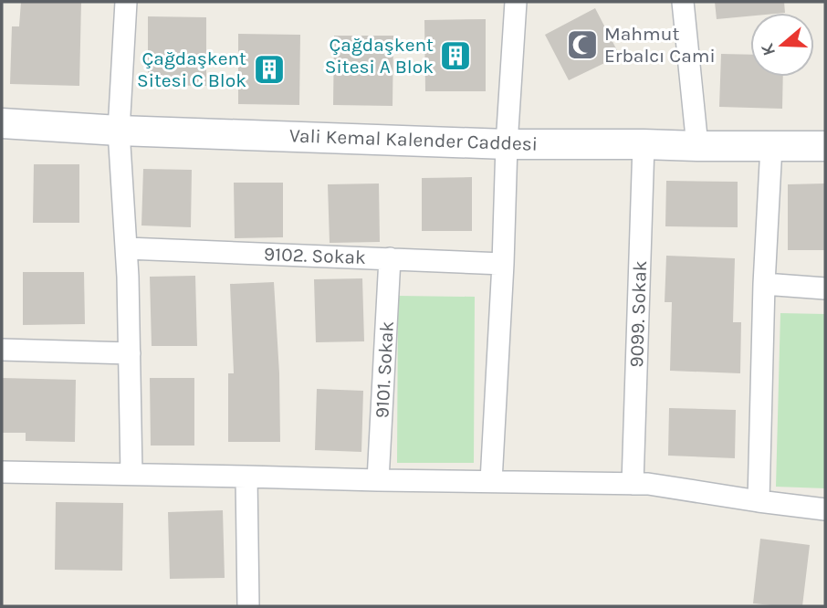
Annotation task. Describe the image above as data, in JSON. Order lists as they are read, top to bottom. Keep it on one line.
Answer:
{"streets":{"street":["Vali Kemal Kalender Caddesi","9102. Sokak","9099. Sokak","9101. Sokak"]},"crossings":[["Vali Kemal Kalender Caddesi","9099. Sokak"],["9102. Sokak","9101. Sokak"]],"places":{"mosque":["Mahmut Erbalcı Cami"],"building":["Çağdaşkent Sitesi A Blok","Çağdaşkent Sitesi C Blok"]},"north":"left"}
